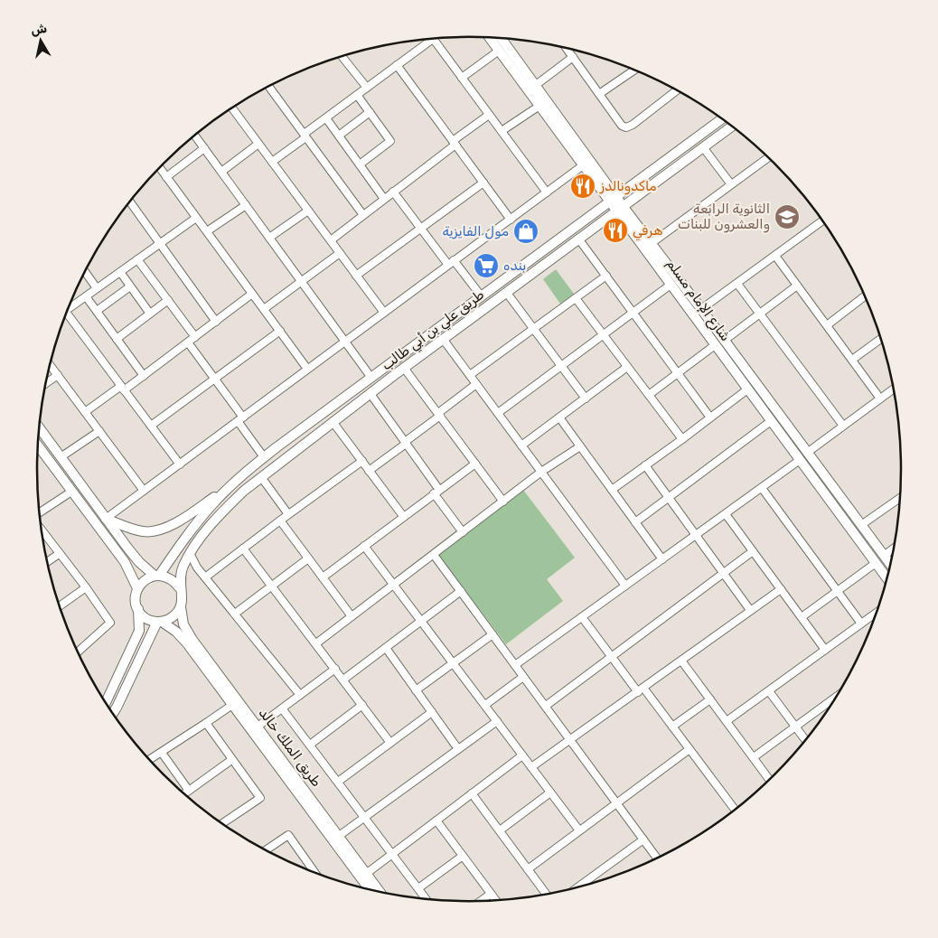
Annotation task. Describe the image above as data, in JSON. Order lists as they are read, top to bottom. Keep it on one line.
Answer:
{"streets":{"main road":["شارع الإمام مسلم","طريق علي بن أبي طالب","طريق الملك خالد"]},"crossings":[["شارع الإمام مسلم","طريق علي بن أبي طالب"],["طريق علي بن أبي طالب","طريق الملك خالد"]],"places":{"restaurant":["ماكدونالدز","هرفي"],"school or university":["الثانوية الرابعة والعشرون للبنات"],"shop":["مول الفايزية"],"supermarket":["بنده"]},"north":"top"}
